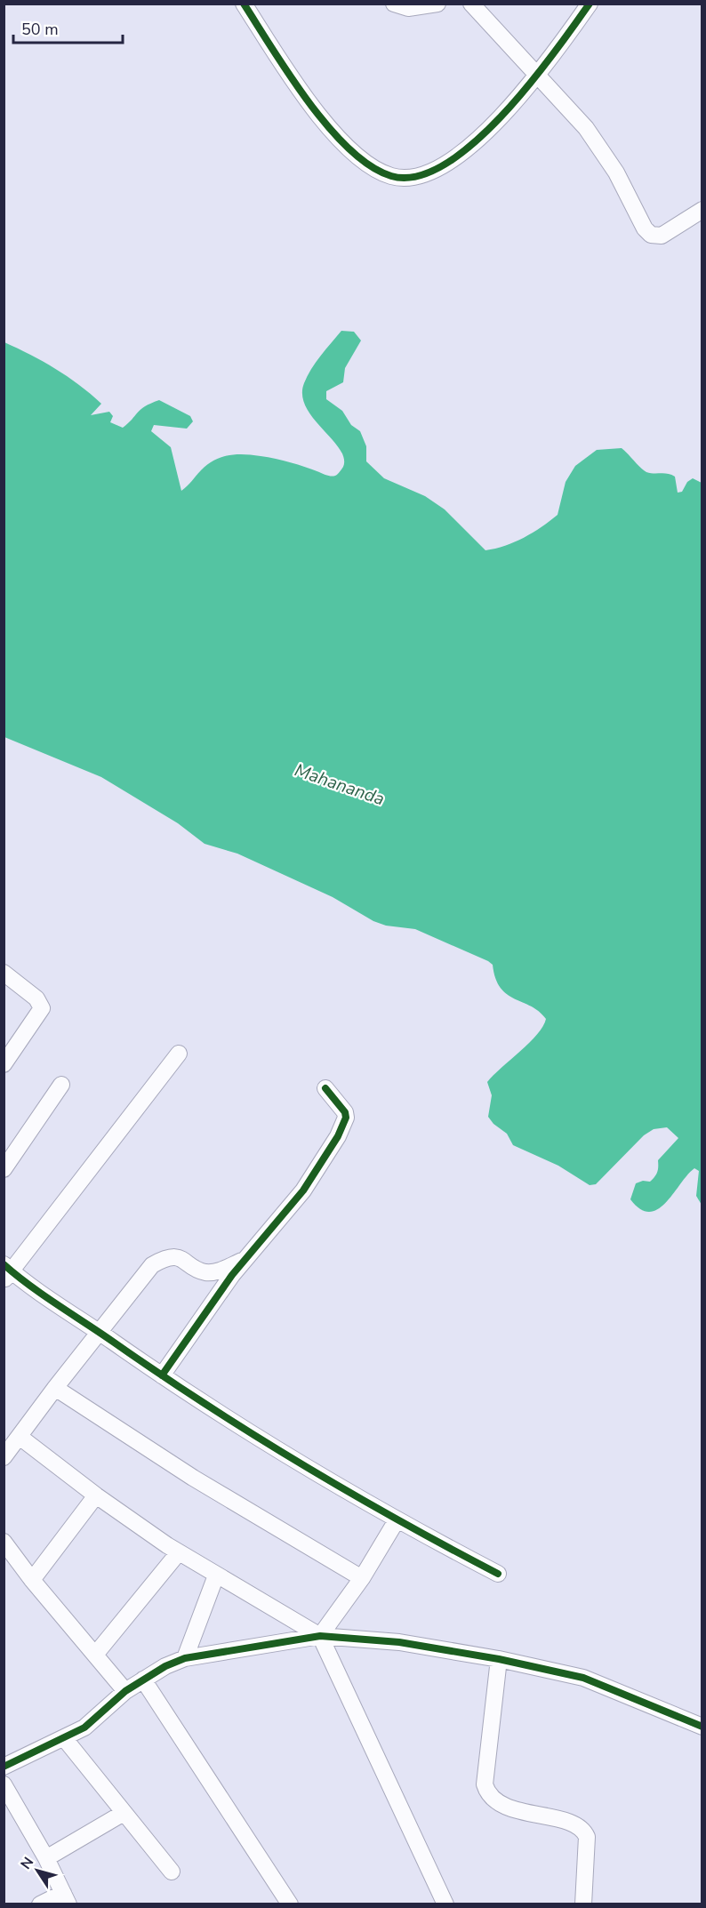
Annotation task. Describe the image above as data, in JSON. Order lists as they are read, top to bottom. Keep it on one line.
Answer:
{"water":["Mahananda"],"scale_bar":"50 m","north":"top left"}
